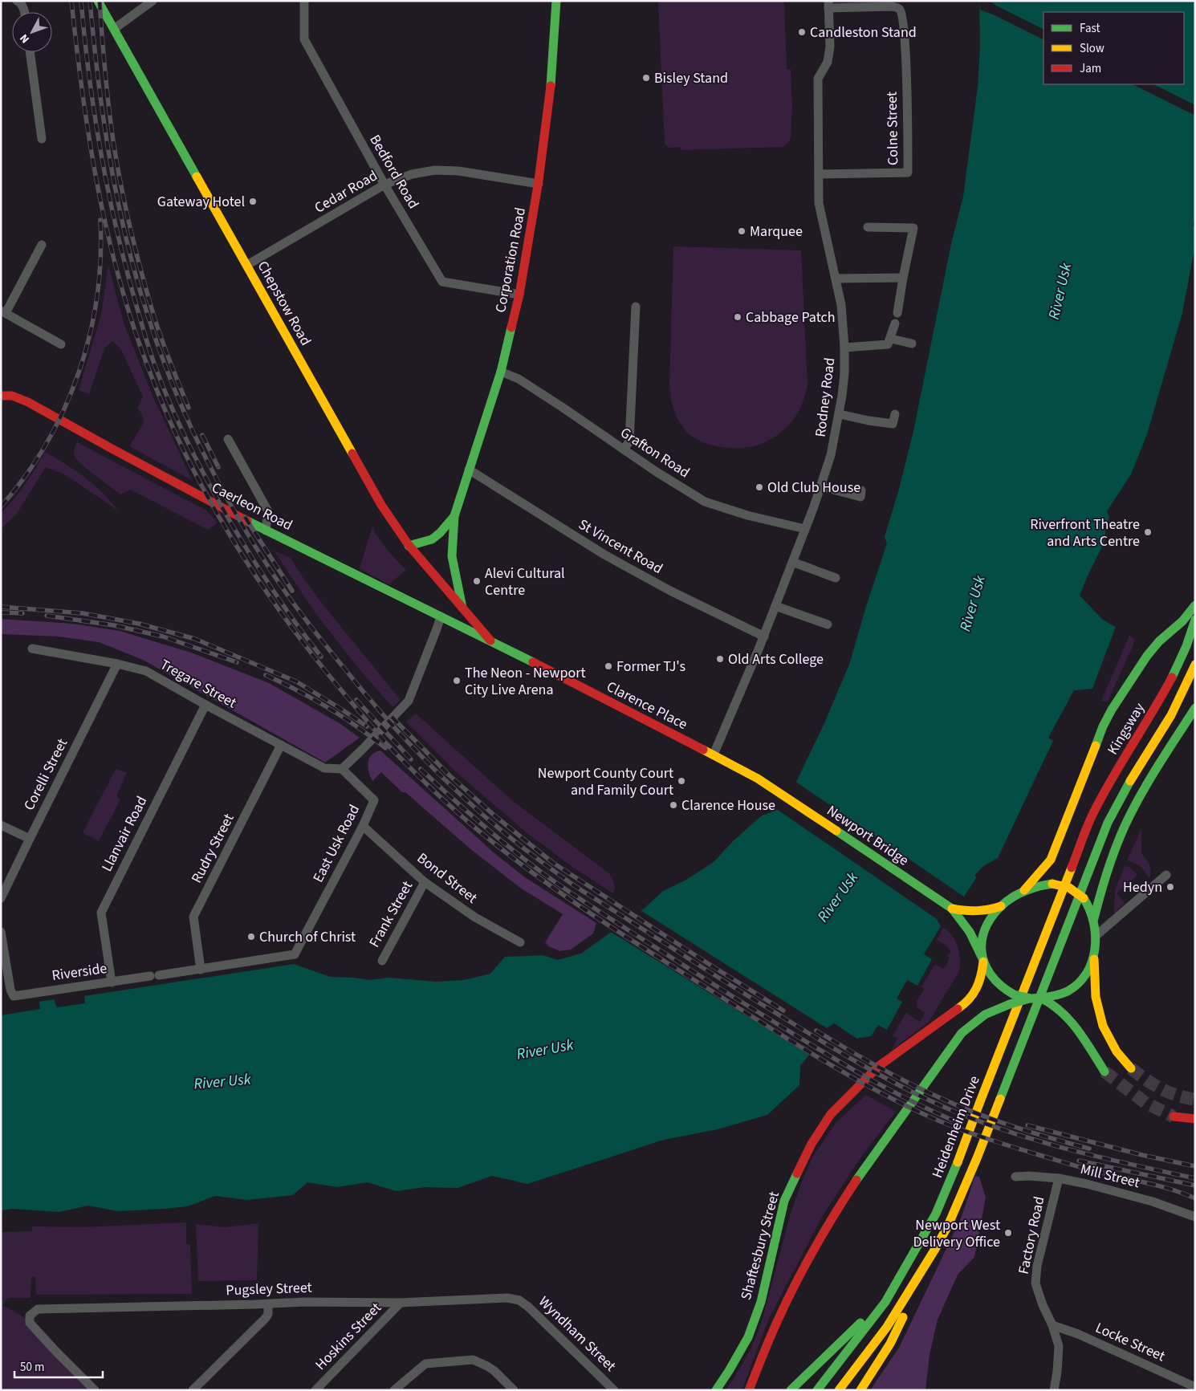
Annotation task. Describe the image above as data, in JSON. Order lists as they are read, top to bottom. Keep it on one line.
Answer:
{"streets":{"main road":["Corporation Road","Chepstow Road","Caerleon Road","Clarence Place","Kingsway","Newport Bridge","Heidenheim Drive","Shaftesbury Street"],"street":["Colne Street","Bedford Road","Cedar Road","Rodney Road","Grafton Road","St Vincent Road","Tregare Street","Corelli Street","Llanvair Road","East Usk Road","Rudry Street","Bond Street","Frank Street","Riverside","Mill Street","Factory Road","Pugsley Street","Wyndham Street","Hoskins Street","Locke Street"]},"crossings":[["Colne Street","Rodney Road"],["Bedford Road","Cedar Road"],["Bedford Road","Corporation Road"],["Cedar Road","Corporation Road"],["Cedar Road","Chepstow Road"],["Corporation Road","Grafton Road"],["Corporation Road","St Vincent Road"],["Corporation Road","Clarence Place"],["Chepstow Road","Clarence Place"],["Rodney Road","Grafton Road"],["Rodney Road","St Vincent Road"],["Rodney Road","Clarence Place"],["Caerleon Road","Clarence Place"],["Tregare Street","Corelli Street"],["Tregare Street","Llanvair Road"],["Tregare Street","East Usk Road"],["Tregare Street","Rudry Street"],["Clarence Place","Newport Bridge"],["Kingsway","Heidenheim Drive"],["Llanvair Road","Riverside"],["Newport Bridge","Shaftesbury Street"],["East Usk Road","Bond Street"],["East Usk Road","Riverside"],["Rudry Street","Riverside"],["Bond Street","Frank Street"],["Mill Street","Factory Road"],["Factory Road","Locke Street"],["Pugsley Street","Wyndham Street"],["Pugsley Street","Hoskins Street"]],"water":["River Usk"],"places":["Candleston Stand","Bisley Stand","Gateway Hotel","Marquee","Cabbage Patch","Old Club House","Riverfront Theatre and Arts Centre","Alevi Cultural Centre","Old Arts College","Former TJ's","The Neon - Newport City Live Arena","Newport County Court and Family Court","Clarence House","Hedyn","Church of Christ","Newport West Delivery Office"],"legend":["Fast","Slow","Jam"],"scale_bar":"50 m","north":"bottom left"}
